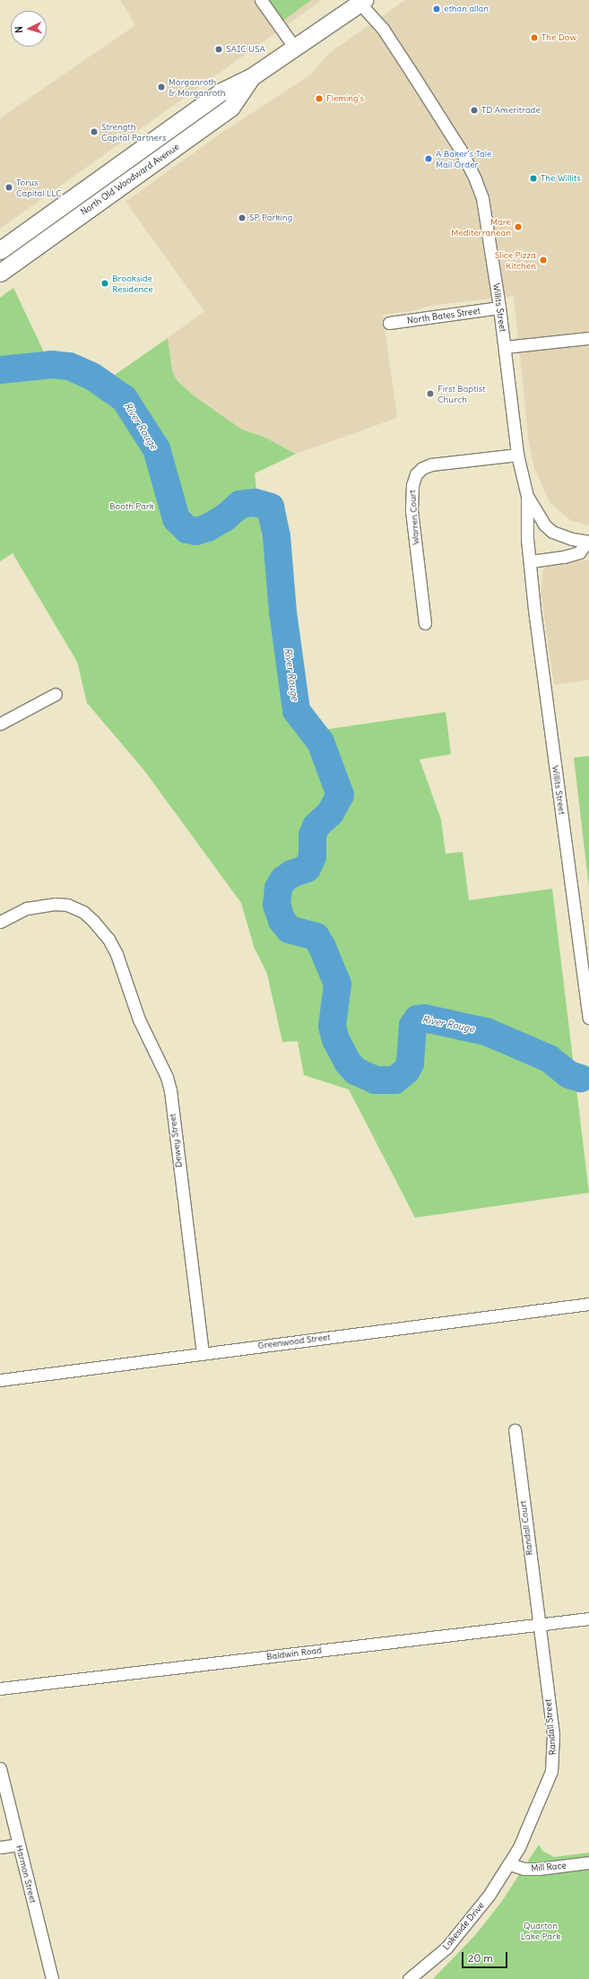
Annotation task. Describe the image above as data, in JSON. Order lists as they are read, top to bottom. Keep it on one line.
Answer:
{"streets":{"street":["North Old Woodward Avenue","Willits Street","North Bates Street","Warren Court","Dewey Street","Greenwood Street","Randall Court","Baldwin Road","Randall Street","Mill Race","Harmon Street","Lakeside Drive"]},"crossings":[["North Old Woodward Avenue","Willits Street"],["Willits Street","North Bates Street"],["Willits Street","Warren Court"],["Dewey Street","Greenwood Street"],["Randall Court","Baldwin Road"],["Randall Court","Randall Street"],["Baldwin Road","Randall Street"],["Randall Street","Mill Race"],["Randall Street","Lakeside Drive"],["Mill Race","Lakeside Drive"]],"water":["River Rouge"],"parks":["Booth Park","Quarton Lake Park"],"places":["ethan allan","The Dow","SAIC USA","Morganroth & Morganroth","Fleming's","TD Ameritrade","Strength Capital Partners","A Baker's Tale Mail Order","The Willits","Torus Capital LLC","SP Parking","Mare Mediterranean","Slice Pizza Kitchen","Brookside Residence","First Baptist Church"],"scale_bar":"20 m","north":"left"}
